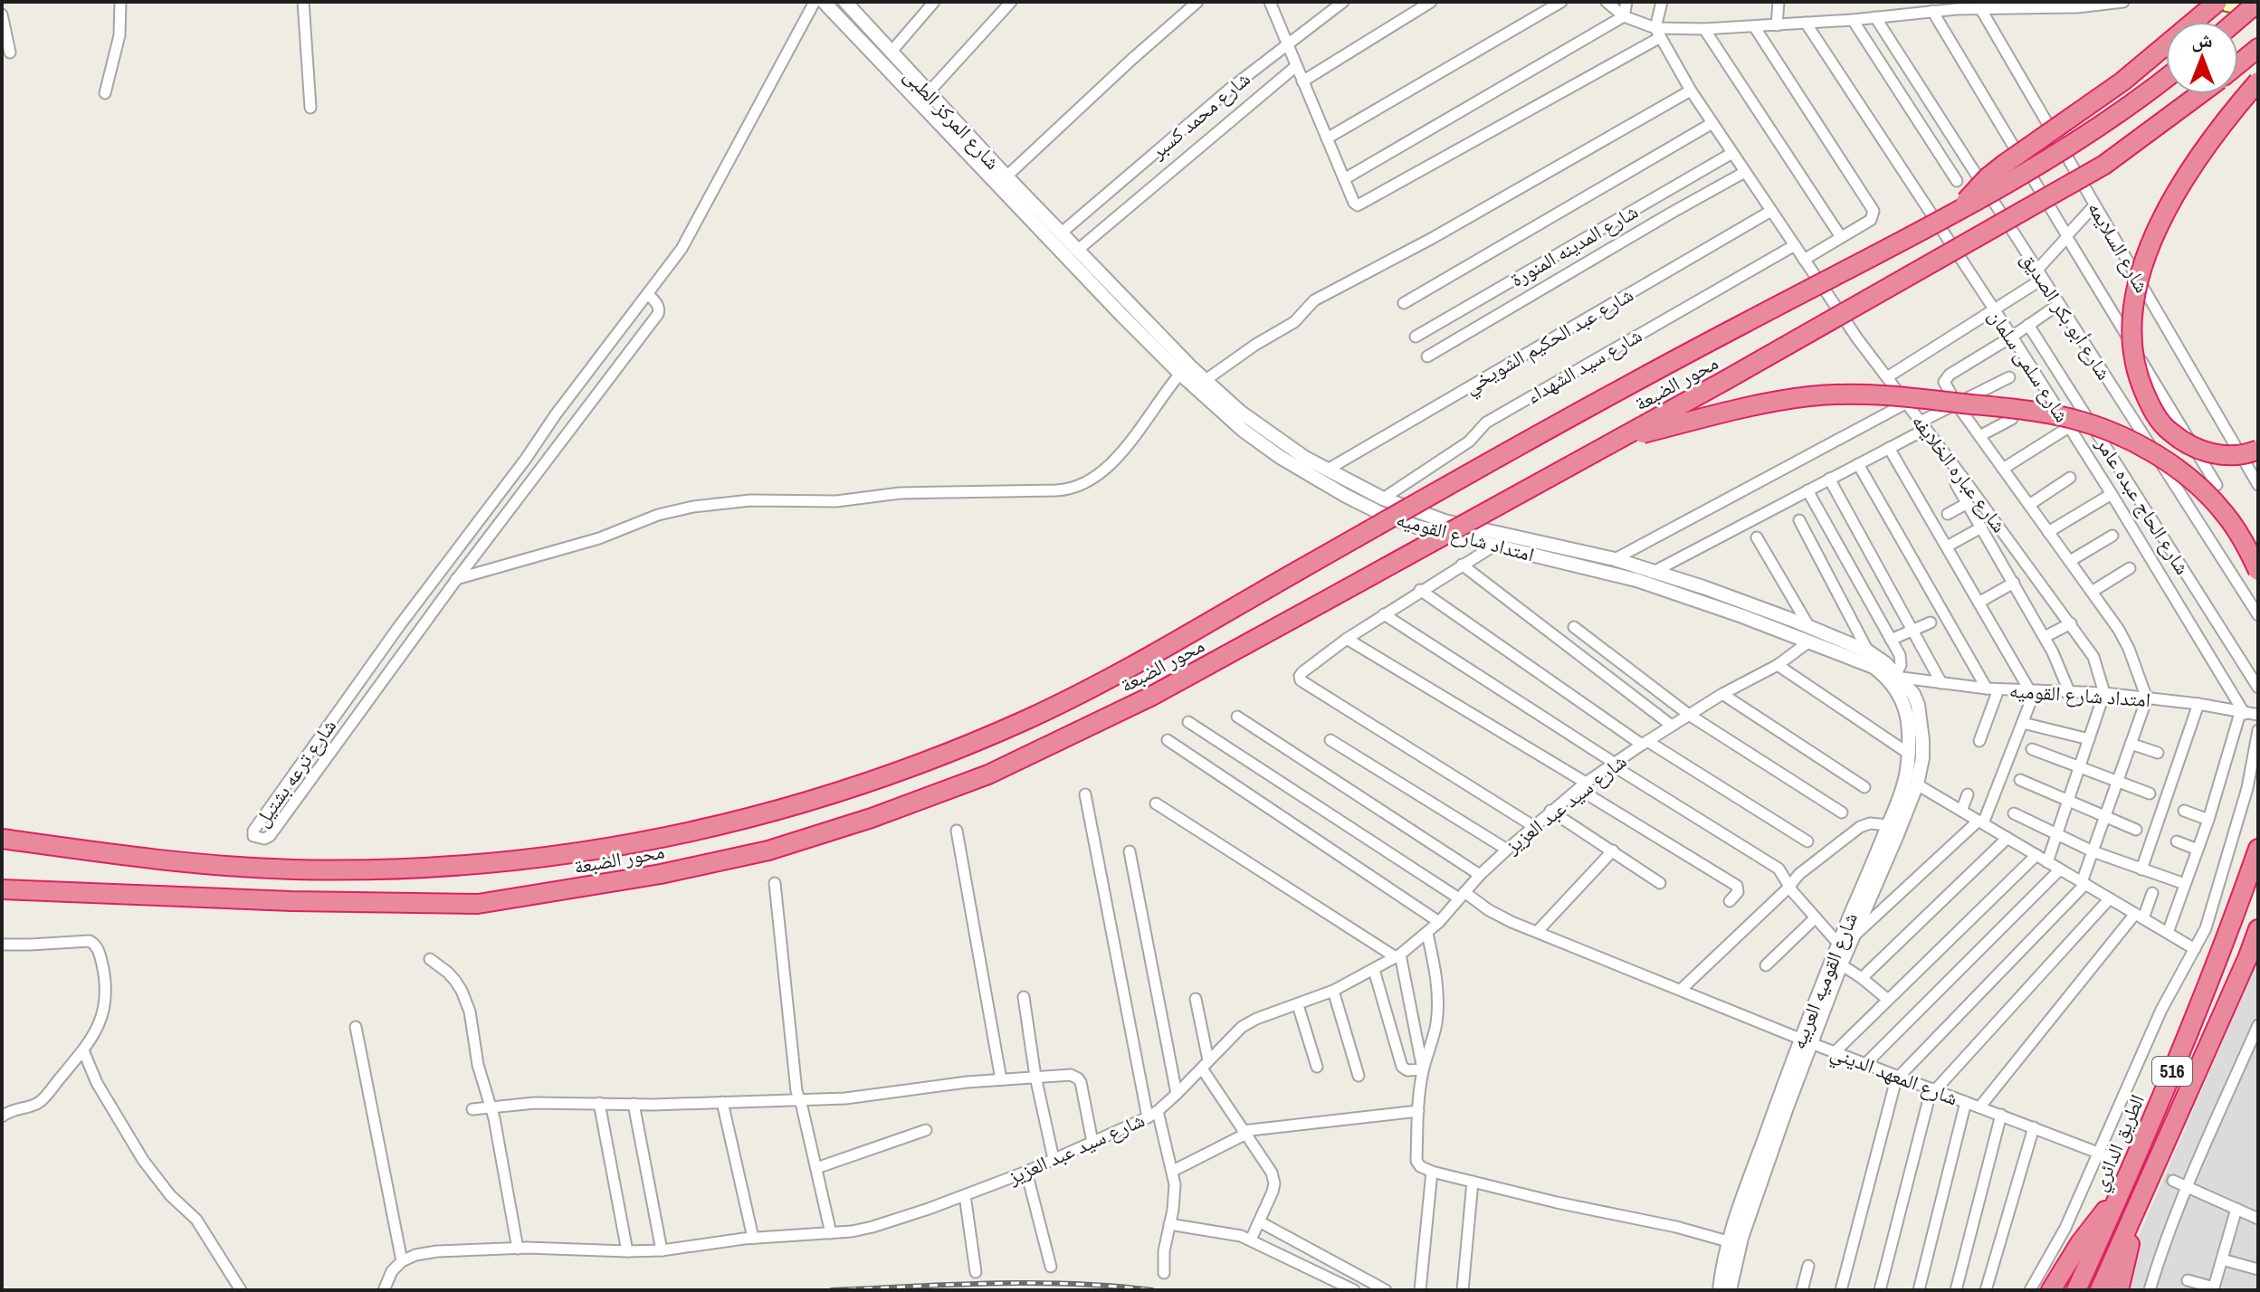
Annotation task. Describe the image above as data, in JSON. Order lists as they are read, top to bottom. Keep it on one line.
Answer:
{"streets":{"highway":["محور الضبعة","516","الطريق الدائري"],"street":["شارع محمد كسبر","شارع المركز الطبى","شارع المدينه المنورة","شارع السلايمه","شارع أبو بكر الصديق","شارع عبد الحكيم الشويخي","شارع سيد الشهداء","شارع سلمى سلمان","شارع عباره الخلايفه","شارع الحاج عبده عامر","امتداد شارع القوميه","شارع ترعه بشتيل","شارع سيد عبد العزيز","شارع القوميه العربيه","شارع المعهد الديني"]},"crossings":[["شارع محمد كسبر","شارع المركز الطبى"],["شارع محمد كسبر","امتداد شارع القوميه"],["شارع المركز الطبى","امتداد شارع القوميه"],["شارع المدينه المنورة","شارع عباره الخلايفه"],["شارع عبد الحكيم الشويخي","شارع عباره الخلايفه"],["شارع عبد الحكيم الشويخي","امتداد شارع القوميه"],["شارع سيد الشهداء","شارع عباره الخلايفه"],["شارع سيد الشهداء","امتداد شارع القوميه"],["شارع سلمى سلمان","امتداد شارع القوميه"],["شارع عباره الخلايفه","امتداد شارع القوميه"],["امتداد شارع القوميه","شارع سيد عبد العزيز"],["امتداد شارع القوميه","شارع القوميه العربيه"],["شارع سيد عبد العزيز","شارع المعهد الديني"],["شارع القوميه العربيه","شارع المعهد الديني"]],"north":"top"}
